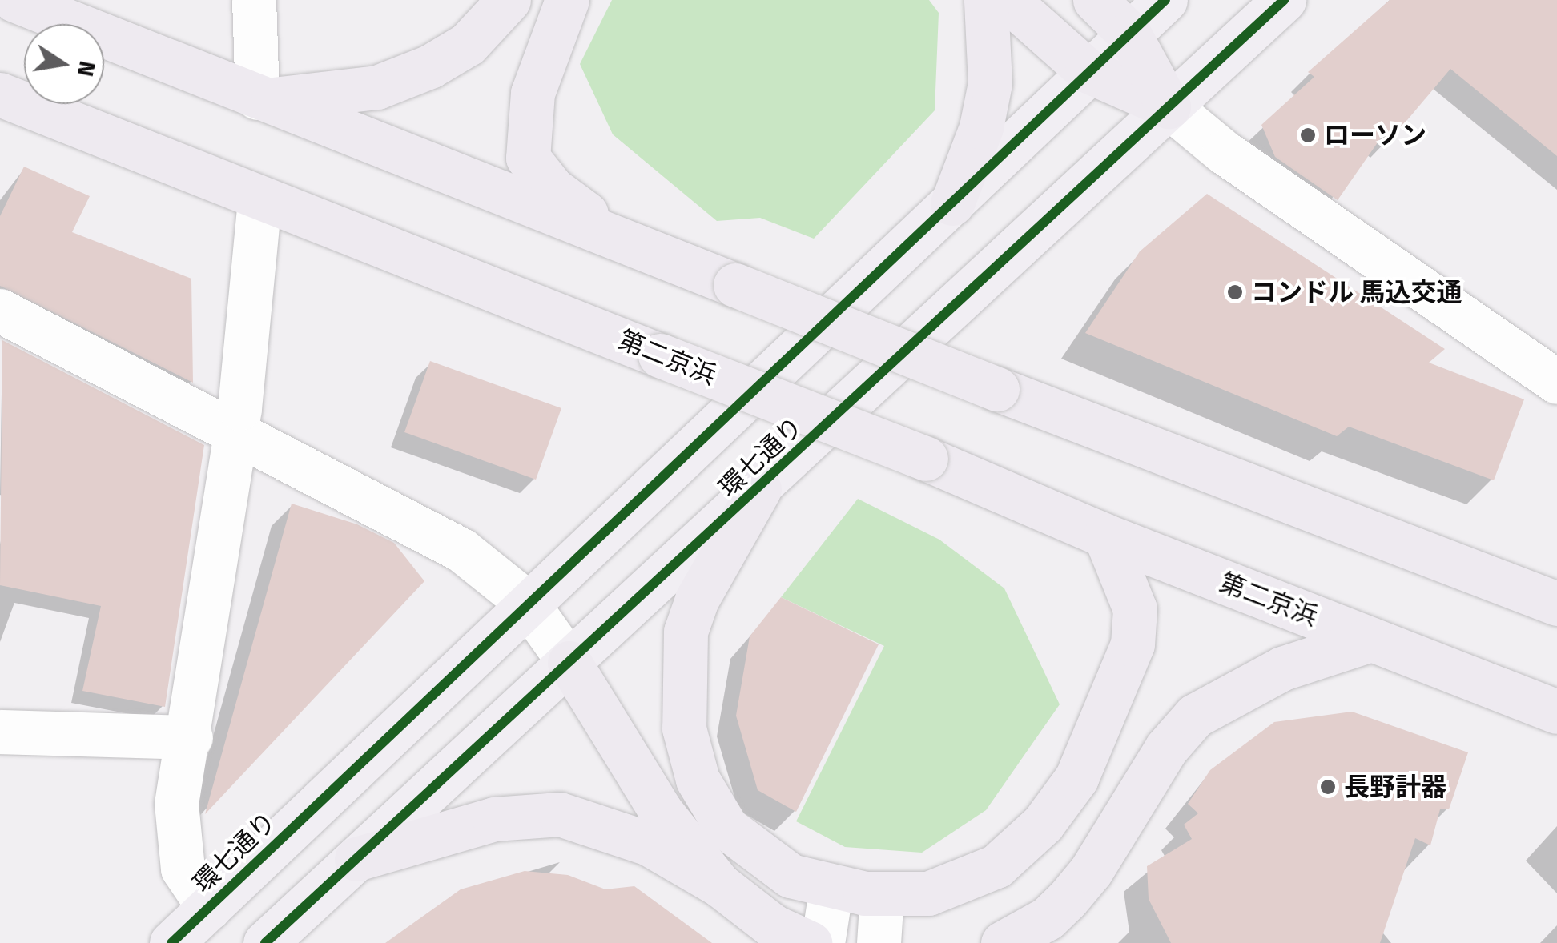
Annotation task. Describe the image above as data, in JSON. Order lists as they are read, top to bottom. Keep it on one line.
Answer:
{"streets":{"highway":["第二京浜"],"main road":["環七通り"]},"places":["ローソン","コンドル 馬込交通","長野計器"],"north":"right"}
